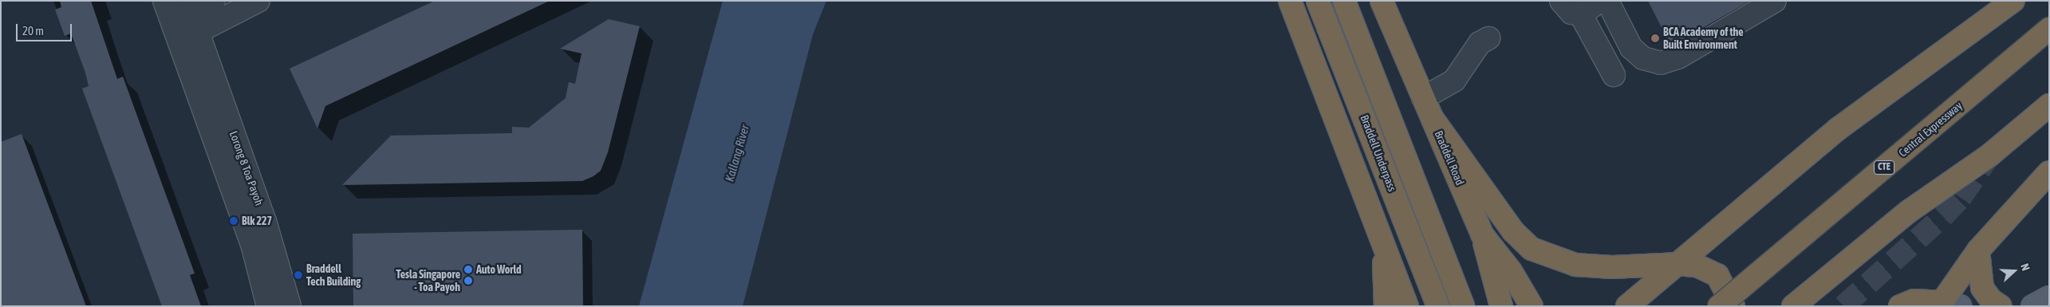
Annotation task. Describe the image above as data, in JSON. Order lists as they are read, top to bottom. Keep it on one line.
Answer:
{"streets":{"highway":["Central Expressway","Braddell Underpass","Braddell Road","CTE"],"street":["Lorong 8 Toa Payoh"]},"water":["Kallang River"],"places":["BCA Academy of the Built Environment","Blk 227","Auto World","Braddell Tech Building","Tesla Singapore - Toa Payoh"],"scale_bar":"20 m","north":"right"}
